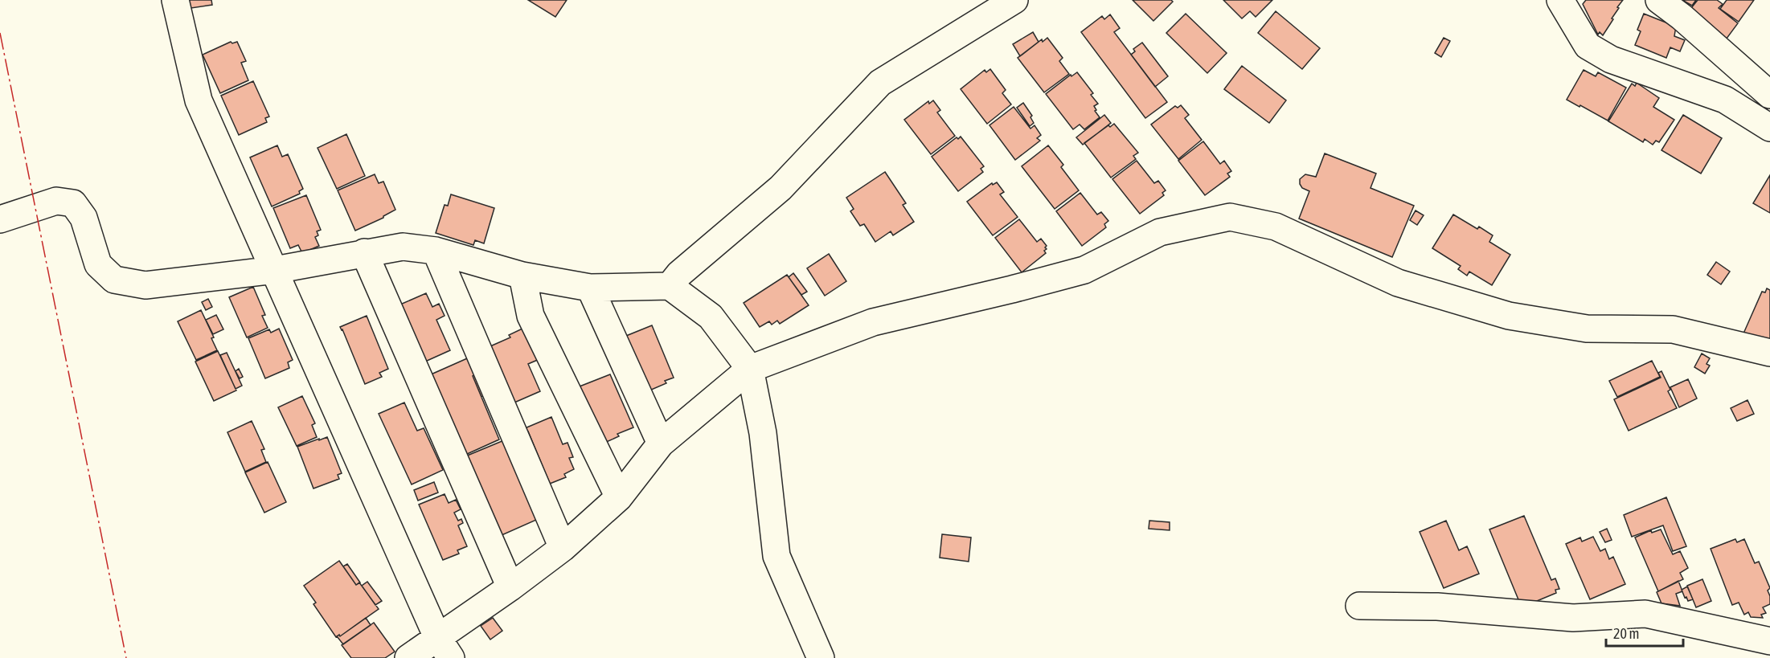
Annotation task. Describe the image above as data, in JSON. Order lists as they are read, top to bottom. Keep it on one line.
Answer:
{"scale_bar":"20 m"}
